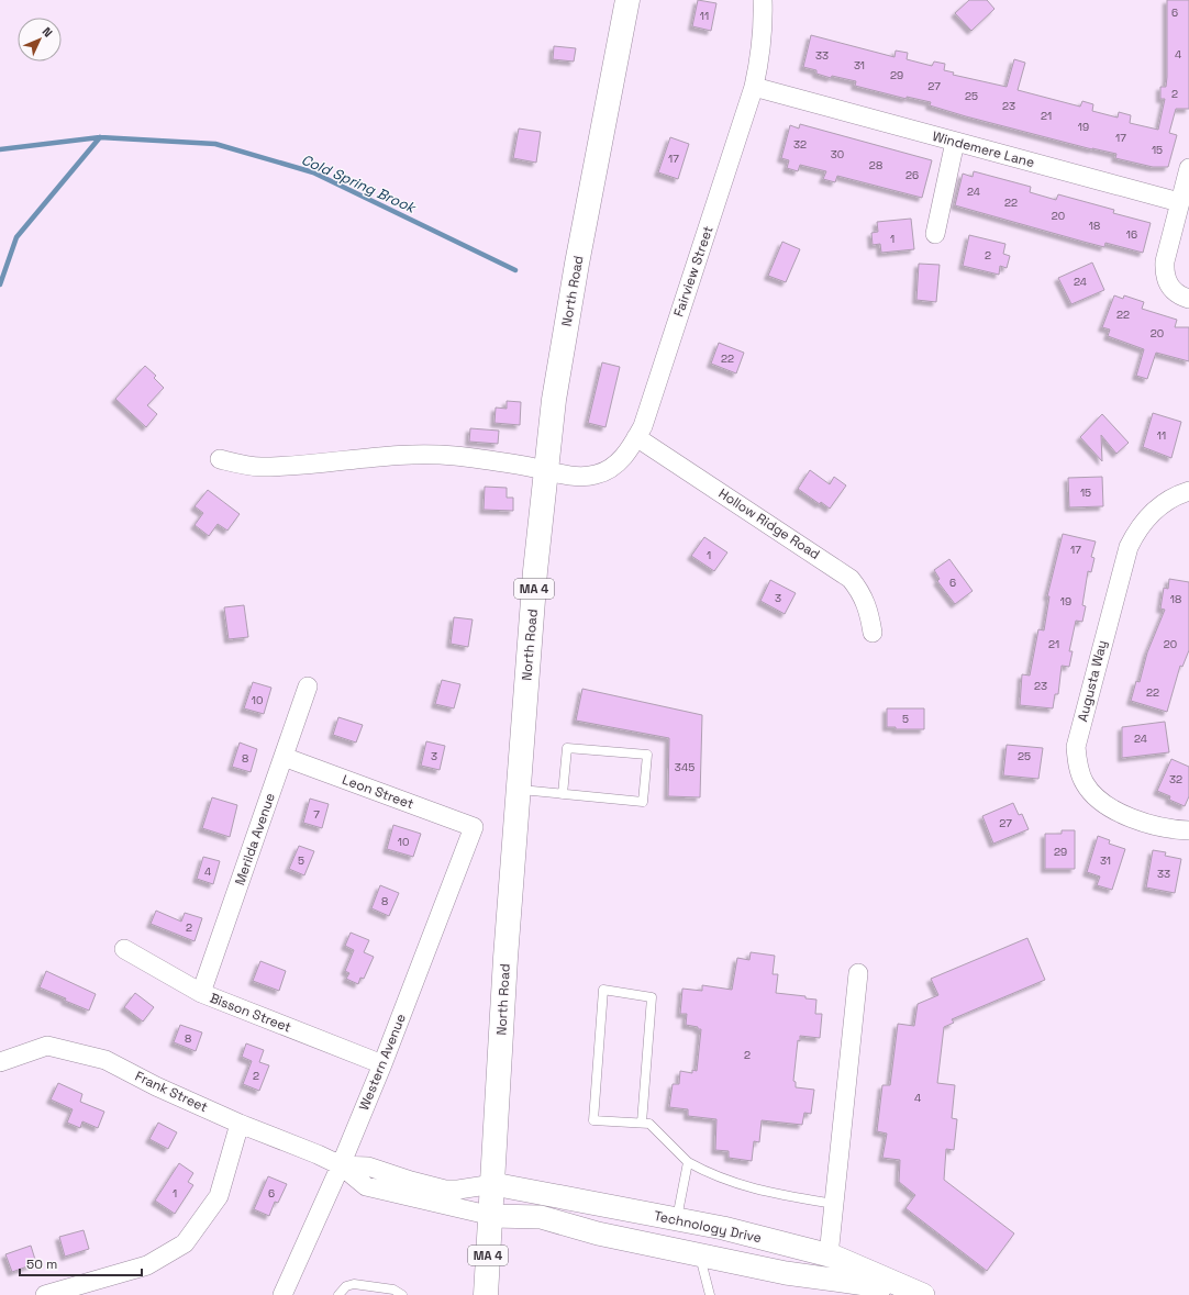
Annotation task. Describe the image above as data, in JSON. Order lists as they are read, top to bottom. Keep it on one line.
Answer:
{"streets":{"main road":["North Road","MA 4"],"street":["Windemere Lane","Fairview Street","Hollow Ridge Road","Augusta Way","Leon Street","Merilda Avenue","Bisson Street","Western Avenue","Frank Street","Technology Drive"]},"crossings":[["Windemere Lane","Fairview Street"],["Fairview Street","North Road"],["Fairview Street","Hollow Ridge Road"],["North Road","Frank Street"],["North Road","Technology Drive"],["Leon Street","Merilda Avenue"],["Leon Street","Western Avenue"],["Merilda Avenue","Bisson Street"],["Bisson Street","Western Avenue"],["Western Avenue","Frank Street"],["Frank Street","Technology Drive"]],"water":["Cold Spring Brook"],"house_numbers":["6","11","4","33","31","29","27","2","25","23","21","19","17","32","15","30","17","28","26","24","22","20","18","16","1","2","24","22","20","22","11","15","17","1","6","3","18","19","21","20","23","22","10","5","24","3","25","8","345","32","7","27","10","29","5","31","4","33","8","2","8","2","2","4","1","6"],"scale_bar":"50 m","north":"top right"}
